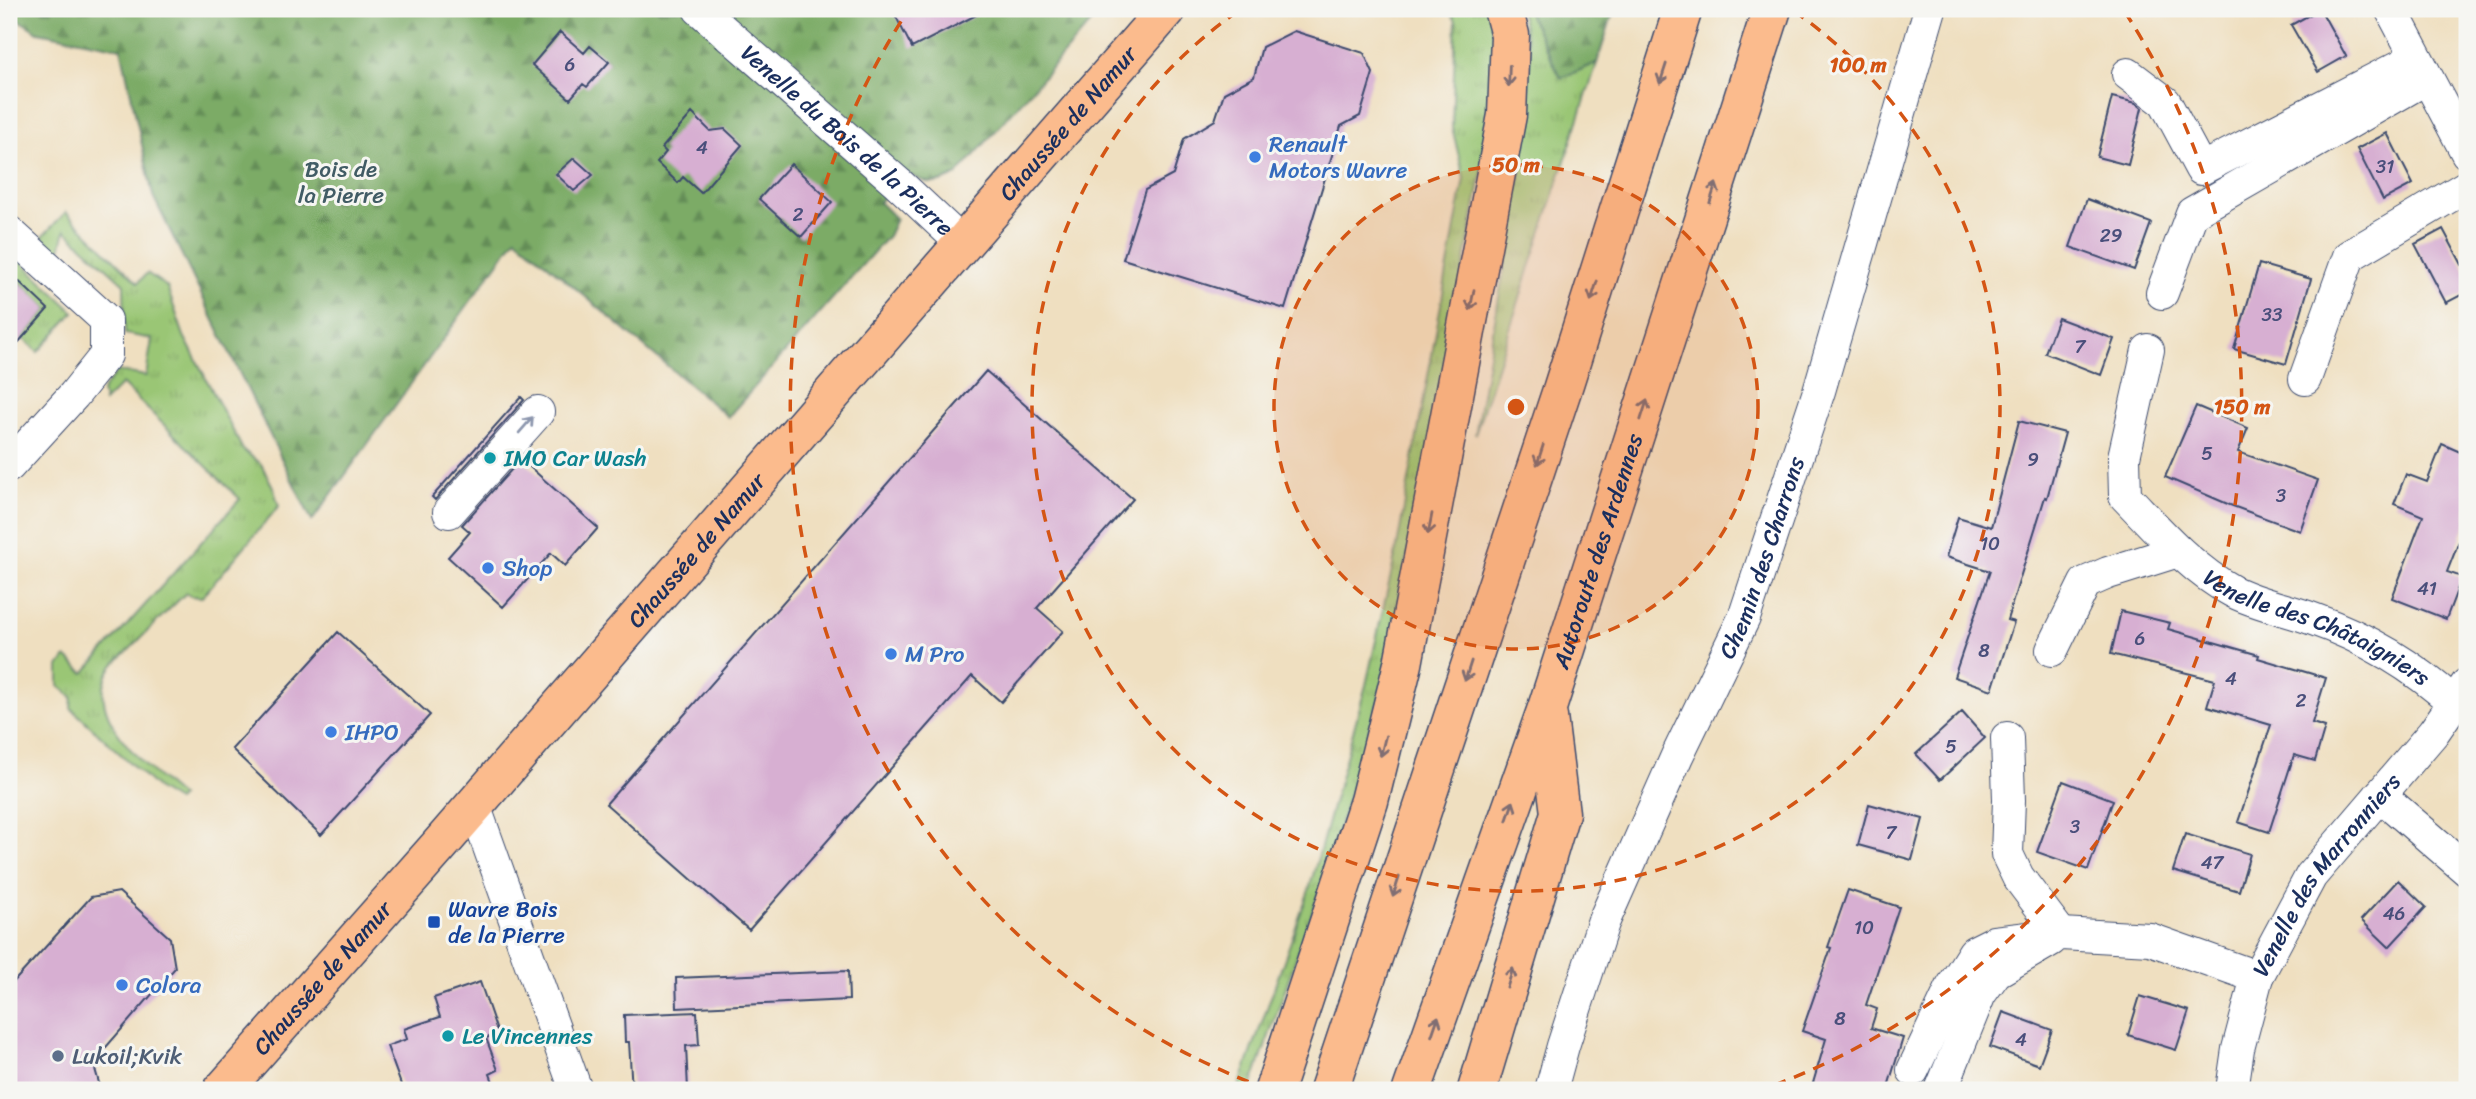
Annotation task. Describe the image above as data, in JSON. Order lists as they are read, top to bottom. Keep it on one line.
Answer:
{"streets":{"main road":["Chaussée de Namur","Autoroute des Ardennes"],"street":["Venelle du Bois de la Pierre","Chemin des Charrons","Venelle des Châtaigniers","Venelle des Marronniers"]},"crossings":[["Chaussée de Namur","Venelle du Bois de la Pierre"],["Venelle des Châtaigniers","Venelle des Marronniers"]],"parks":["Bois de la Pierre"],"places":{"other":["Renault Motors Wavre","IMO Car Wash","Shop","M Pro","IHPO","Colora","Le Vincennes","Lukoil;Kvik"],"transit":["Wavre Bois de la Pierre"]},"house_numbers":["6","4","31","2","29","33","7","5","9","3","10","41","6","8","4","2","5","3","7","47","46","10","8","4"],"rings":["100 m","50 m","150 m"]}
